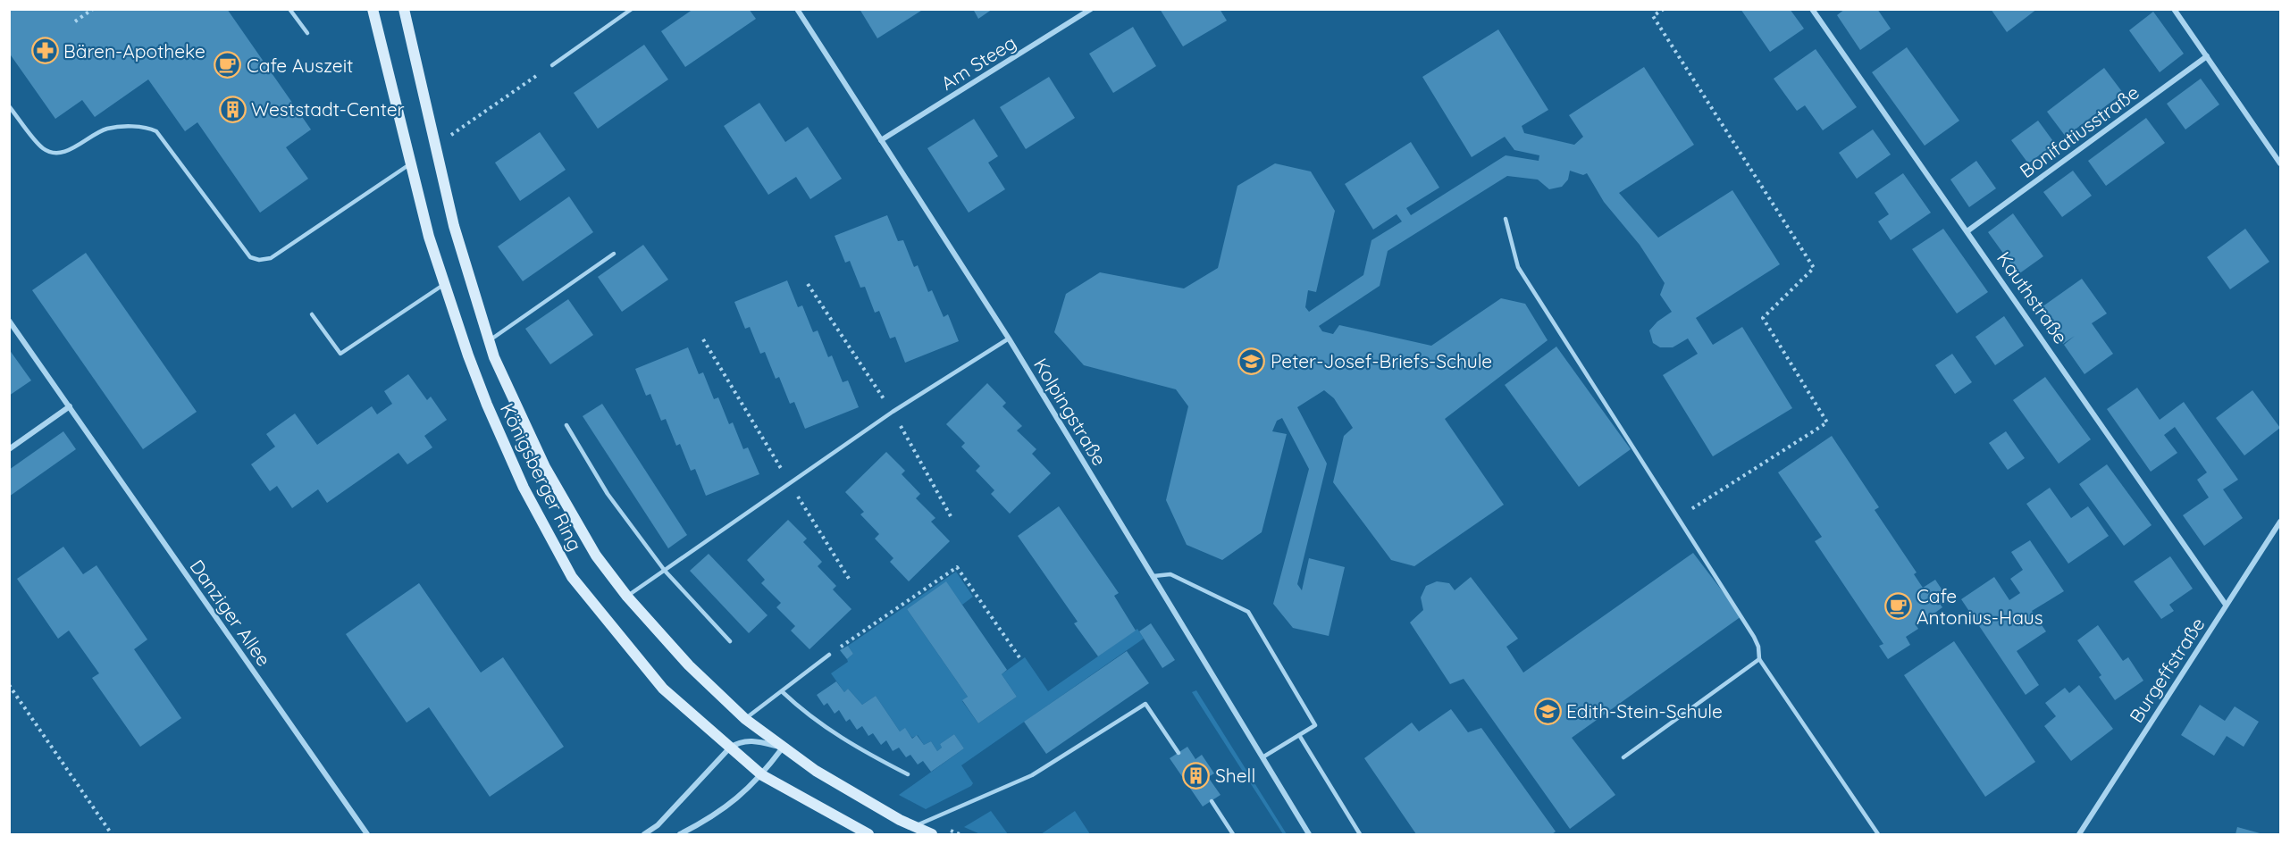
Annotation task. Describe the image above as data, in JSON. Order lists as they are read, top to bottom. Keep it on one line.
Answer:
{"streets":{"main road":["Königsberger Ring"],"street":["Am Steeg","Bonifatiusstraße","Kauthstraße","Kolpingstraße","Danziger Allee","Burgeffstraße"]},"crossings":[["Am Steeg","Kolpingstraße"],["Bonifatiusstraße","Kauthstraße"],["Kauthstraße","Burgeffstraße"]],"places":{"pharmacy":["Bären-Apotheke"],"cafe":["Cafe Auszeit","Cafe Antonius-Haus"],"building":["Weststadt-Center","Shell"],"school or university":["Peter-Josef-Briefs-Schule","Edith-Stein-Schule"]}}
